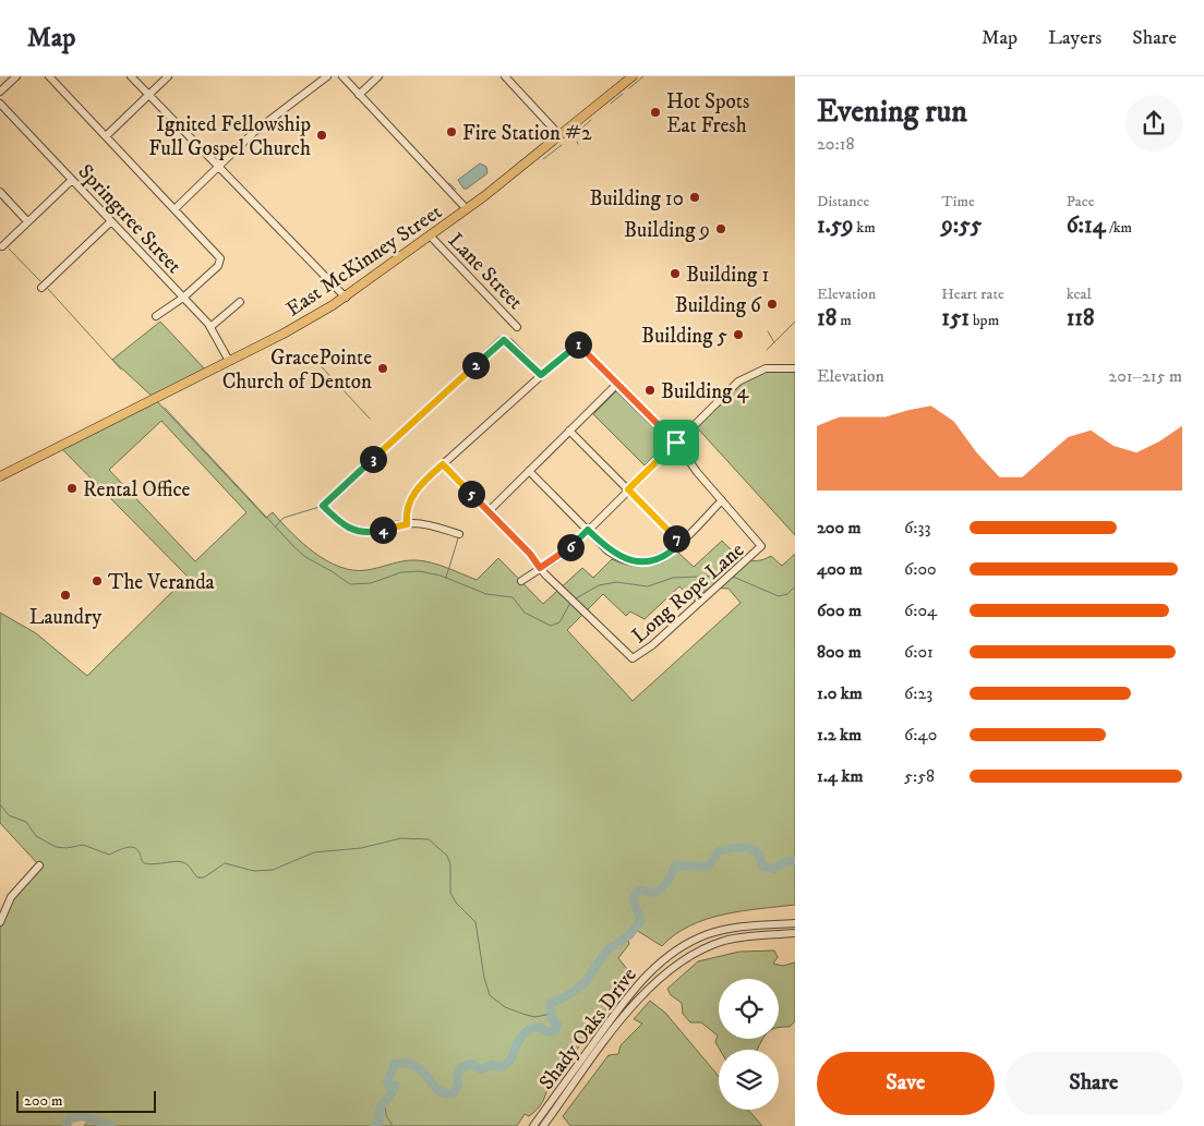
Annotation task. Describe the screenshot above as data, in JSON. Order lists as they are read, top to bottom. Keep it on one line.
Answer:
{"streets":{"main road":["East McKinney Street"],"street":["Springtree Street","Lane Street","Long Rope Lane","Shady Oaks Drive"]},"crossings":[["Springtree Street","East McKinney Street"],["East McKinney Street","Lane Street"]],"places":["Hot Spots Eat Fresh","Fire Station #2","Ignited Fellowship Full Gospel Church","Building 10","Building 9","Building 1","Building 6","Building 5","GracePointe Church of Denton","Building 4","Rental Office","The Veranda","Laundry"],"scale_bar":"200 m","page":{"header":"Map","nav":["Map","Layers","Share"],"heading":["Evening run","20:18"],"stats":[["Distance","1.59 km"],["Time","9:55"],["Pace","6:14 /km"],["Elevation","18 m"],["Heart rate","151 bpm"],["kcal","118"]],"pins":["1","2","3","5","4","7","6"],"chart":["Elevation","201–215 m"],"list":[{"name":"200 m","note":"6:33"},{"name":"400 m","note":"6:00"},{"name":"600 m","note":"6:04"},{"name":"800 m","note":"6:01"},{"name":"1.0 km","note":"6:23"},{"name":"1.2 km","note":"6:40"},{"name":"1.4 km","note":"5:58"}],"buttons":["Save","Share"],"scale":"200 m"}}
